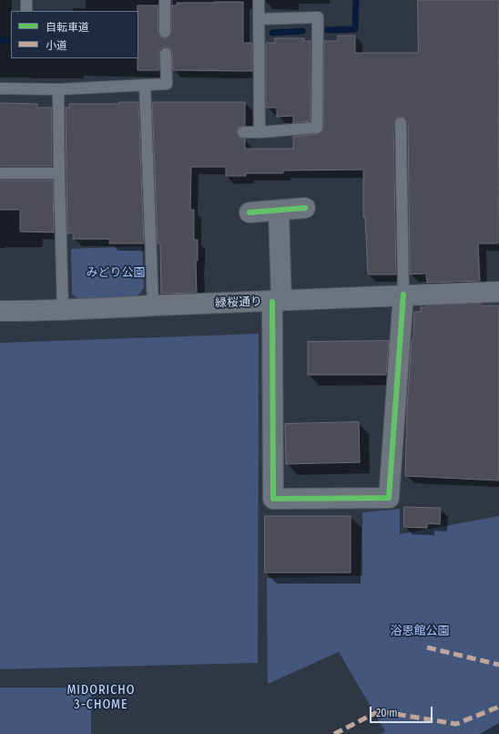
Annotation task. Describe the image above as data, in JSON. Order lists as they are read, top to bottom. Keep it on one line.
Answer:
{"streets":{"street":["緑桜通り"]},"districts":["MIDORICHO 3-CHOME"],"parks":["みどり公園","浴恩館公園"],"legend":["自転車道","小道"],"scale_bar":"20 m"}
